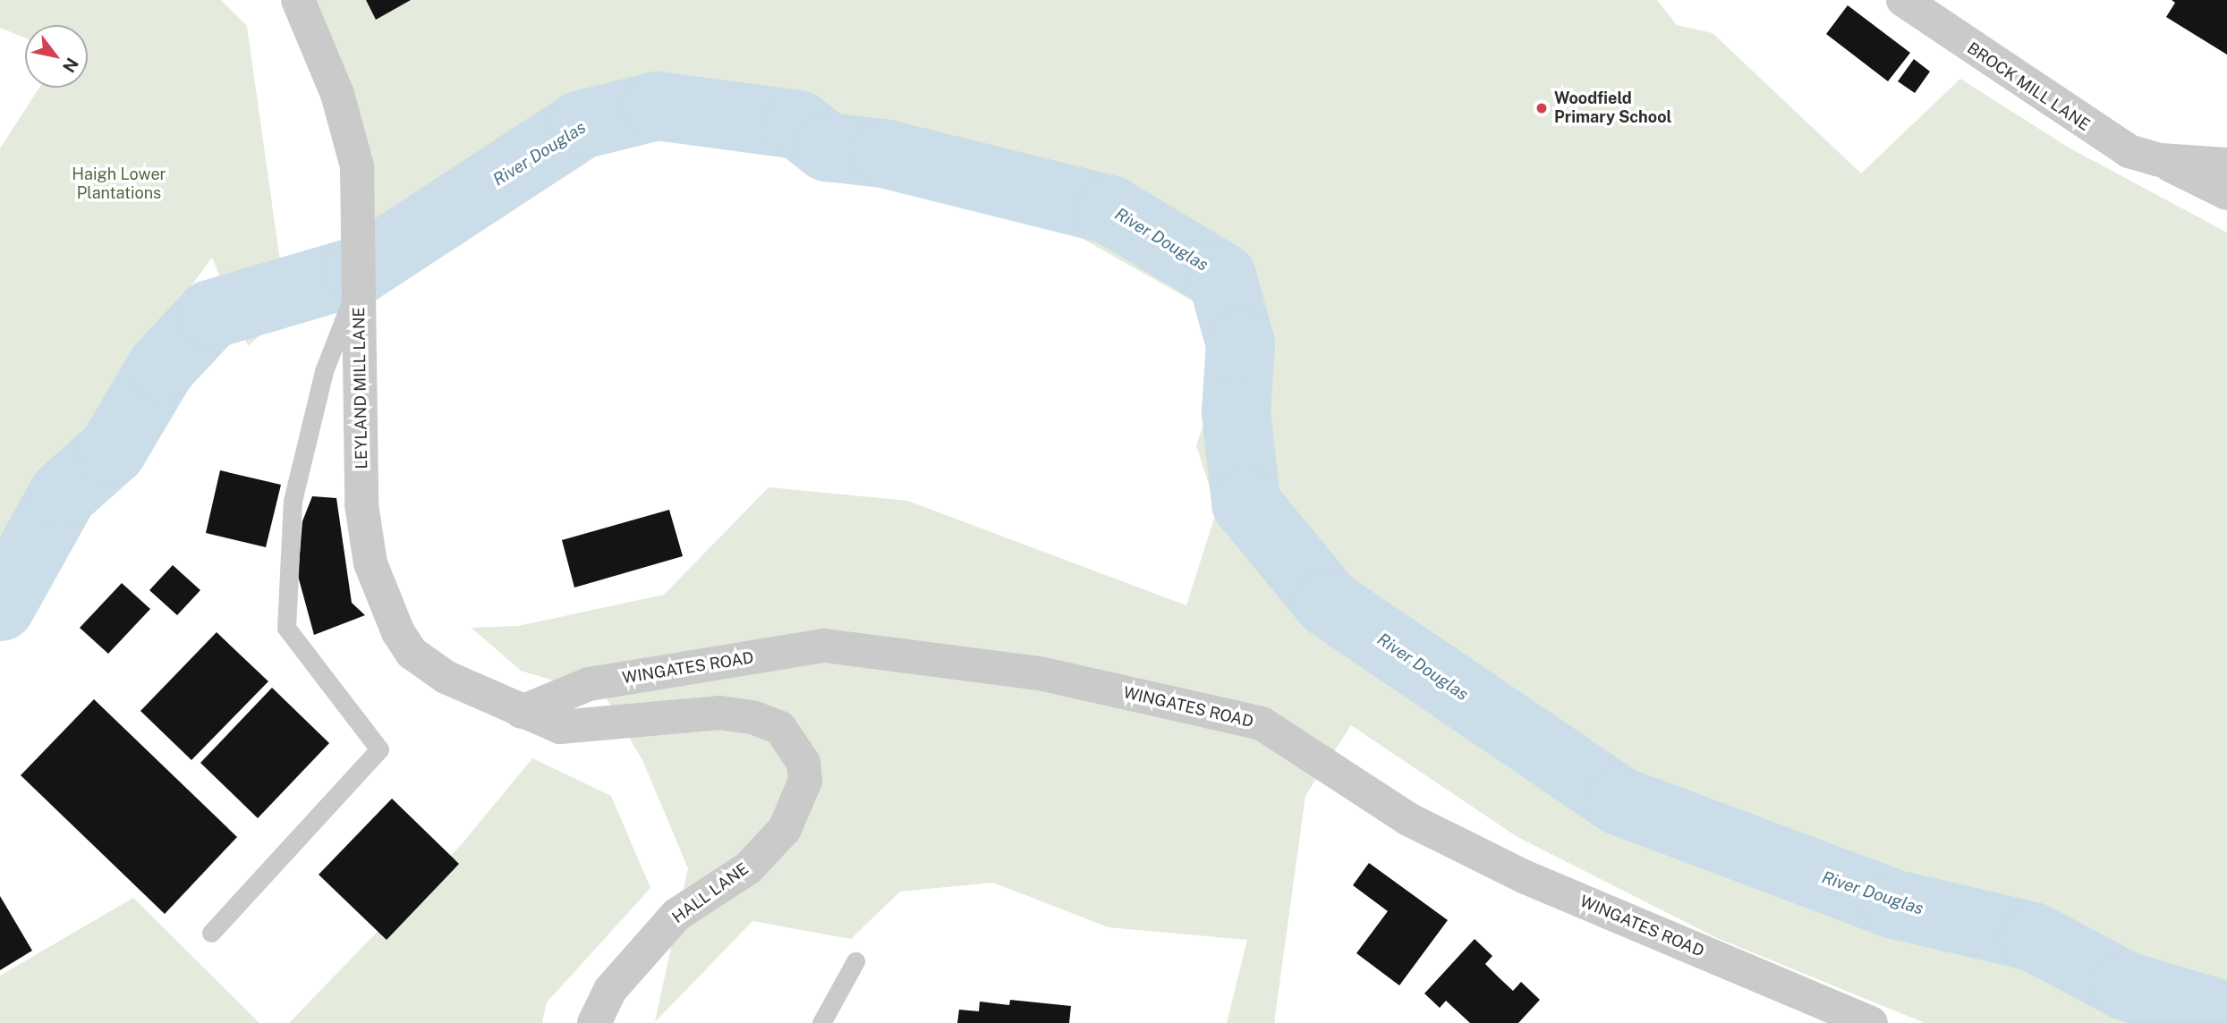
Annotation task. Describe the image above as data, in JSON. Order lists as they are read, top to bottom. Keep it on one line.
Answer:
{"streets":{"street":["BROCK MILL LANE","LEYLAND MILL LANE","WINGATES ROAD","HALL LANE"]},"crossings":[["LEYLAND MILL LANE","WINGATES ROAD"],["LEYLAND MILL LANE","HALL LANE"],["WINGATES ROAD","HALL LANE"]],"water":["River Douglas"],"parks":["Haigh Lower Plantations"],"places":["Woodfield Primary School"],"north":"bottom right"}
